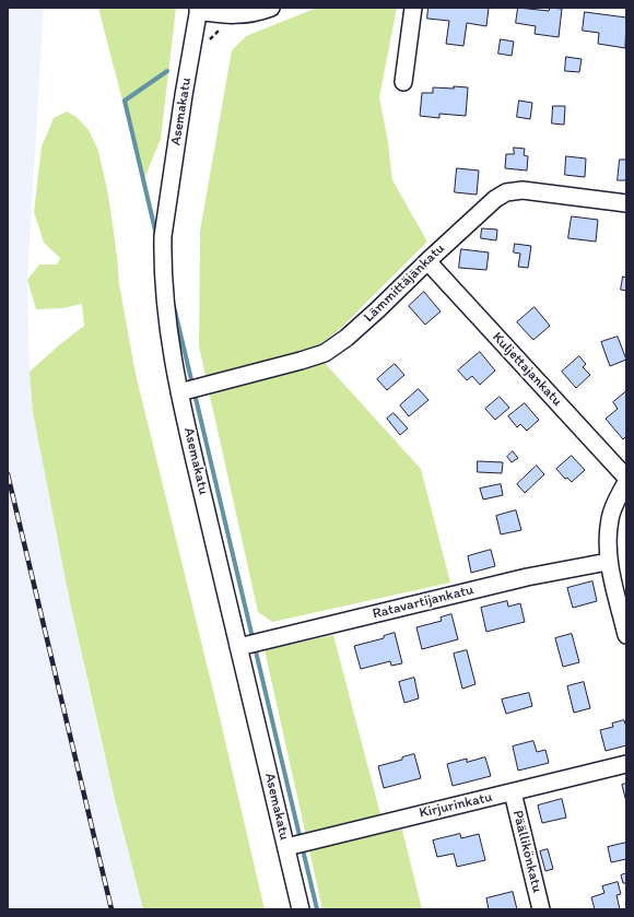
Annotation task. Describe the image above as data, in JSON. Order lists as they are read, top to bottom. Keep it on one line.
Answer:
{"streets":{"street":["Asemakatu","Lämmittäjänkatu","Kuljettajankatu","Ratavartijankatu","Kirjurinkatu","Päällikönkatu"]},"crossings":[["Asemakatu","Lämmittäjänkatu"],["Asemakatu","Ratavartijankatu"],["Asemakatu","Kirjurinkatu"],["Lämmittäjänkatu","Kuljettajankatu"],["Kirjurinkatu","Päällikönkatu"]]}
